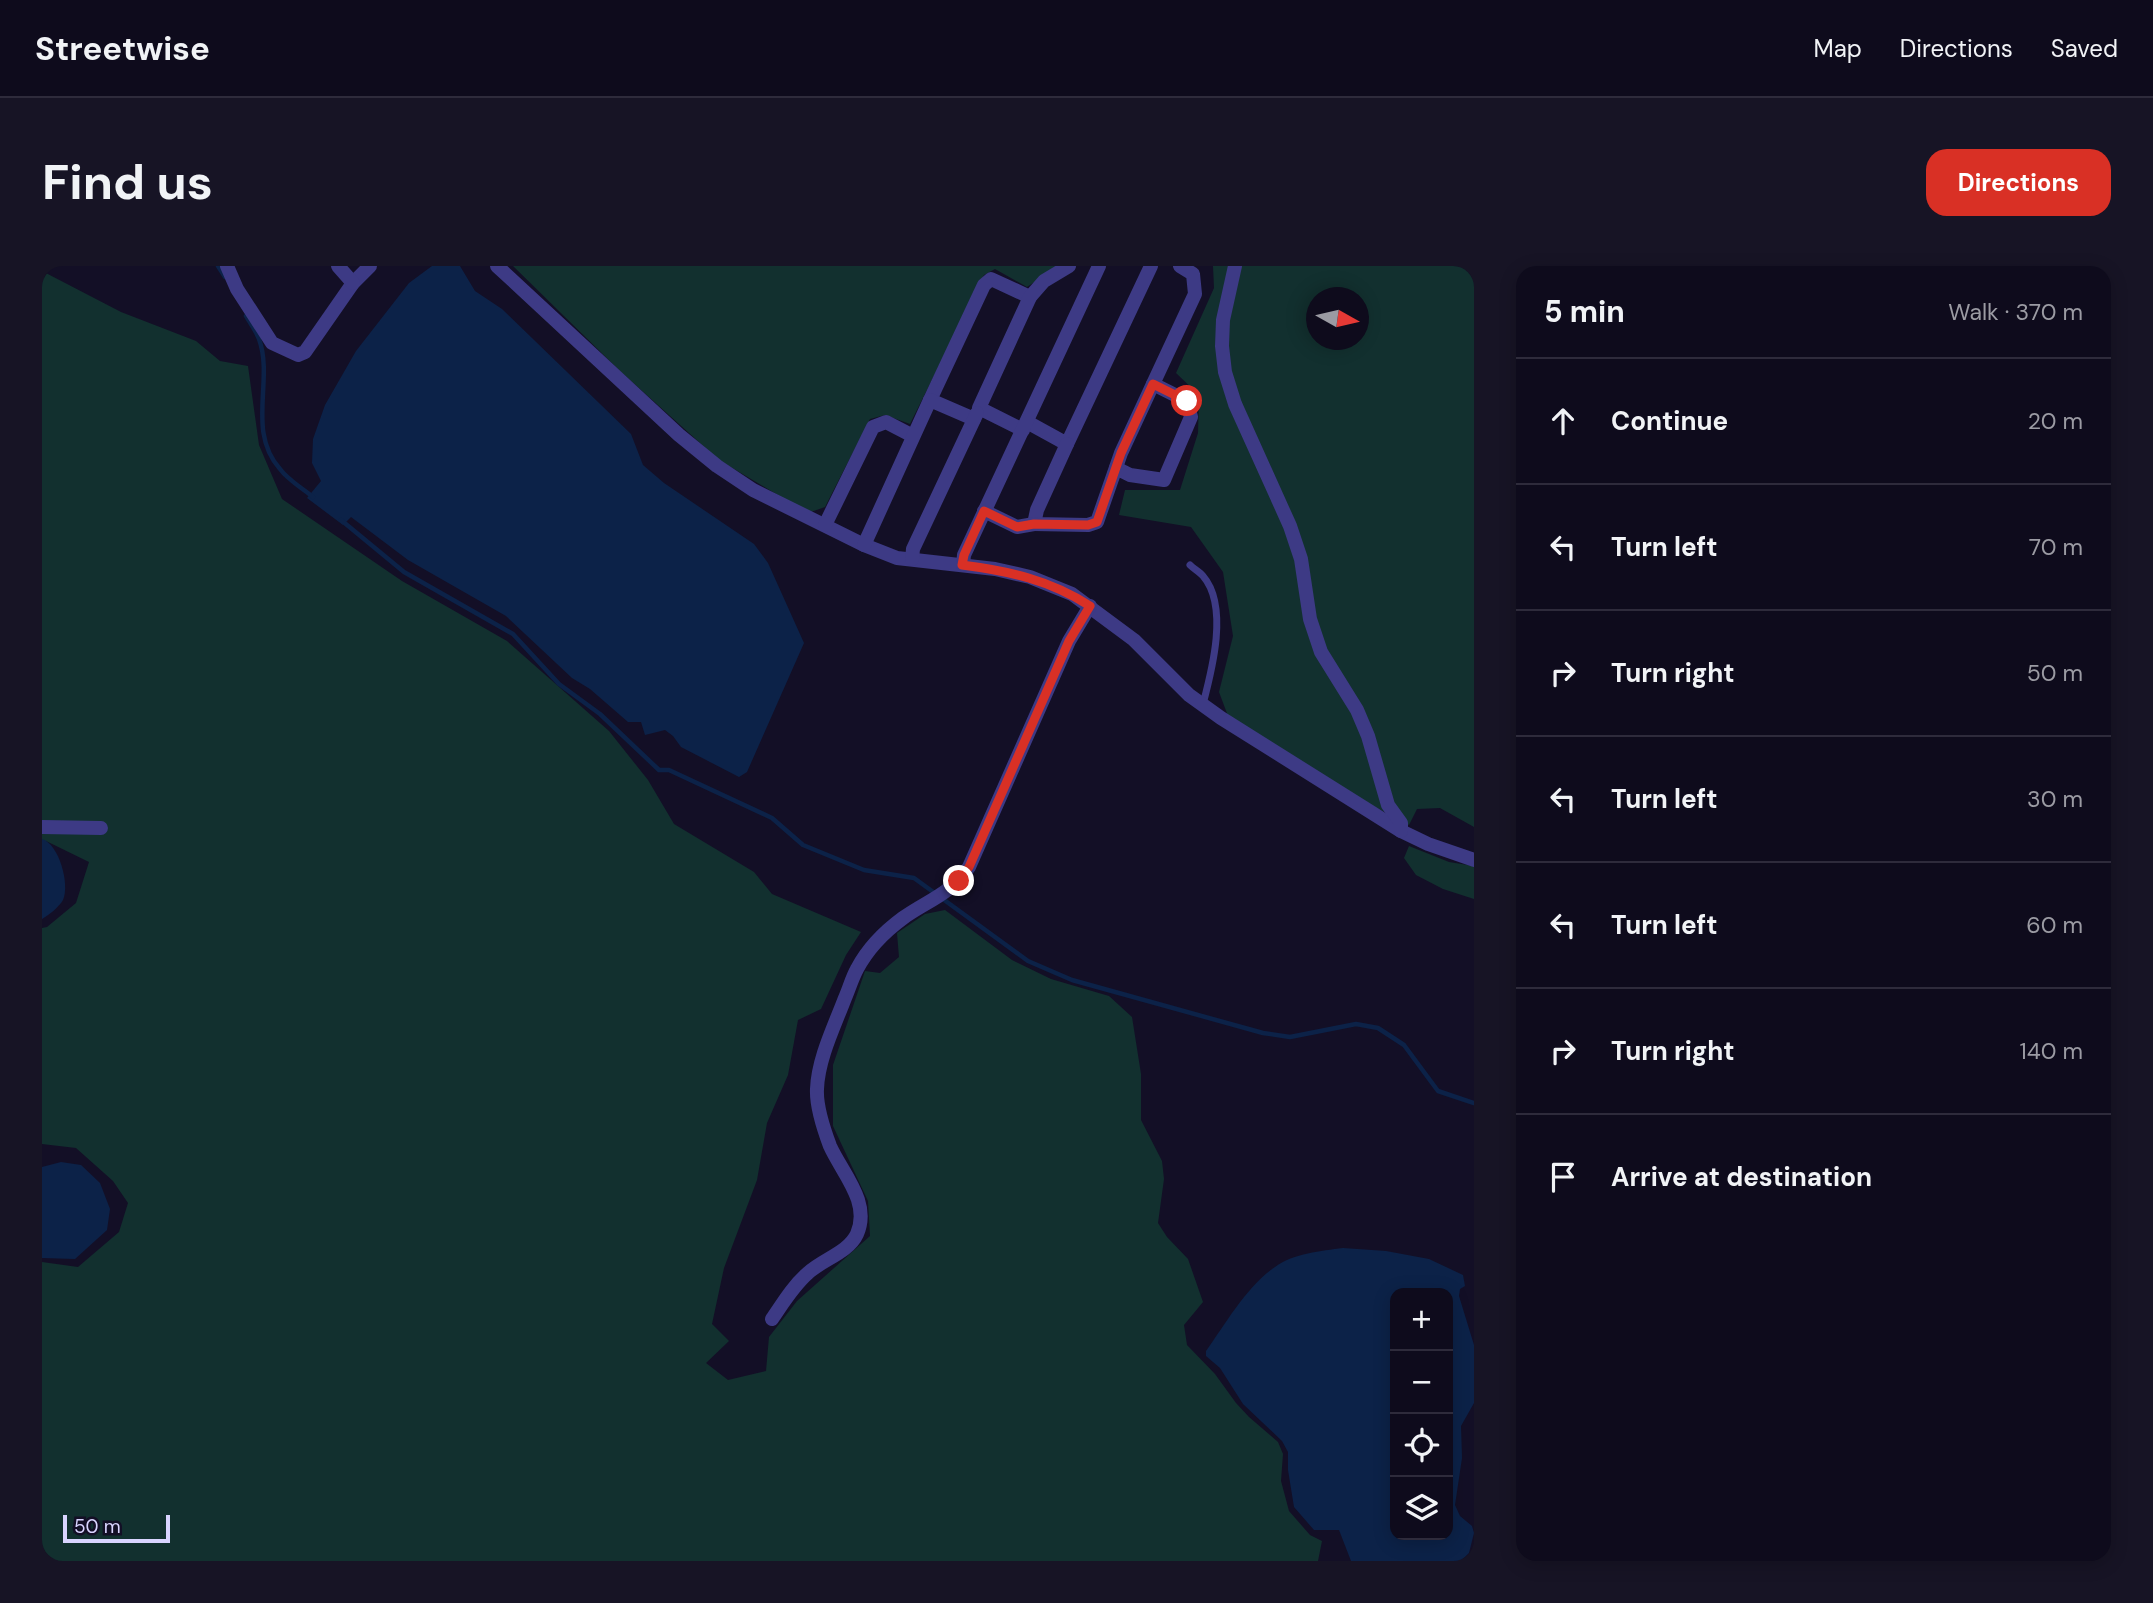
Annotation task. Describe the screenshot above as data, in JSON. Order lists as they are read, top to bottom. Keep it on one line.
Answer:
{"scale_bar":"50 m","north":"right","page":{"header":"Streetwise","nav":["Map","Directions","Saved"],"buttons":"Directions","title":"Find us","heading":["5 min","Walk · 370 m"],"list":[["Continue","20 m"],["Turn left","70 m"],["Turn right","50 m"],["Turn left","30 m"],["Turn left","60 m"],["Turn right","140 m"],"Arrive at destination"],"map_buttons":["+","−"],"scale":"50 m"}}
